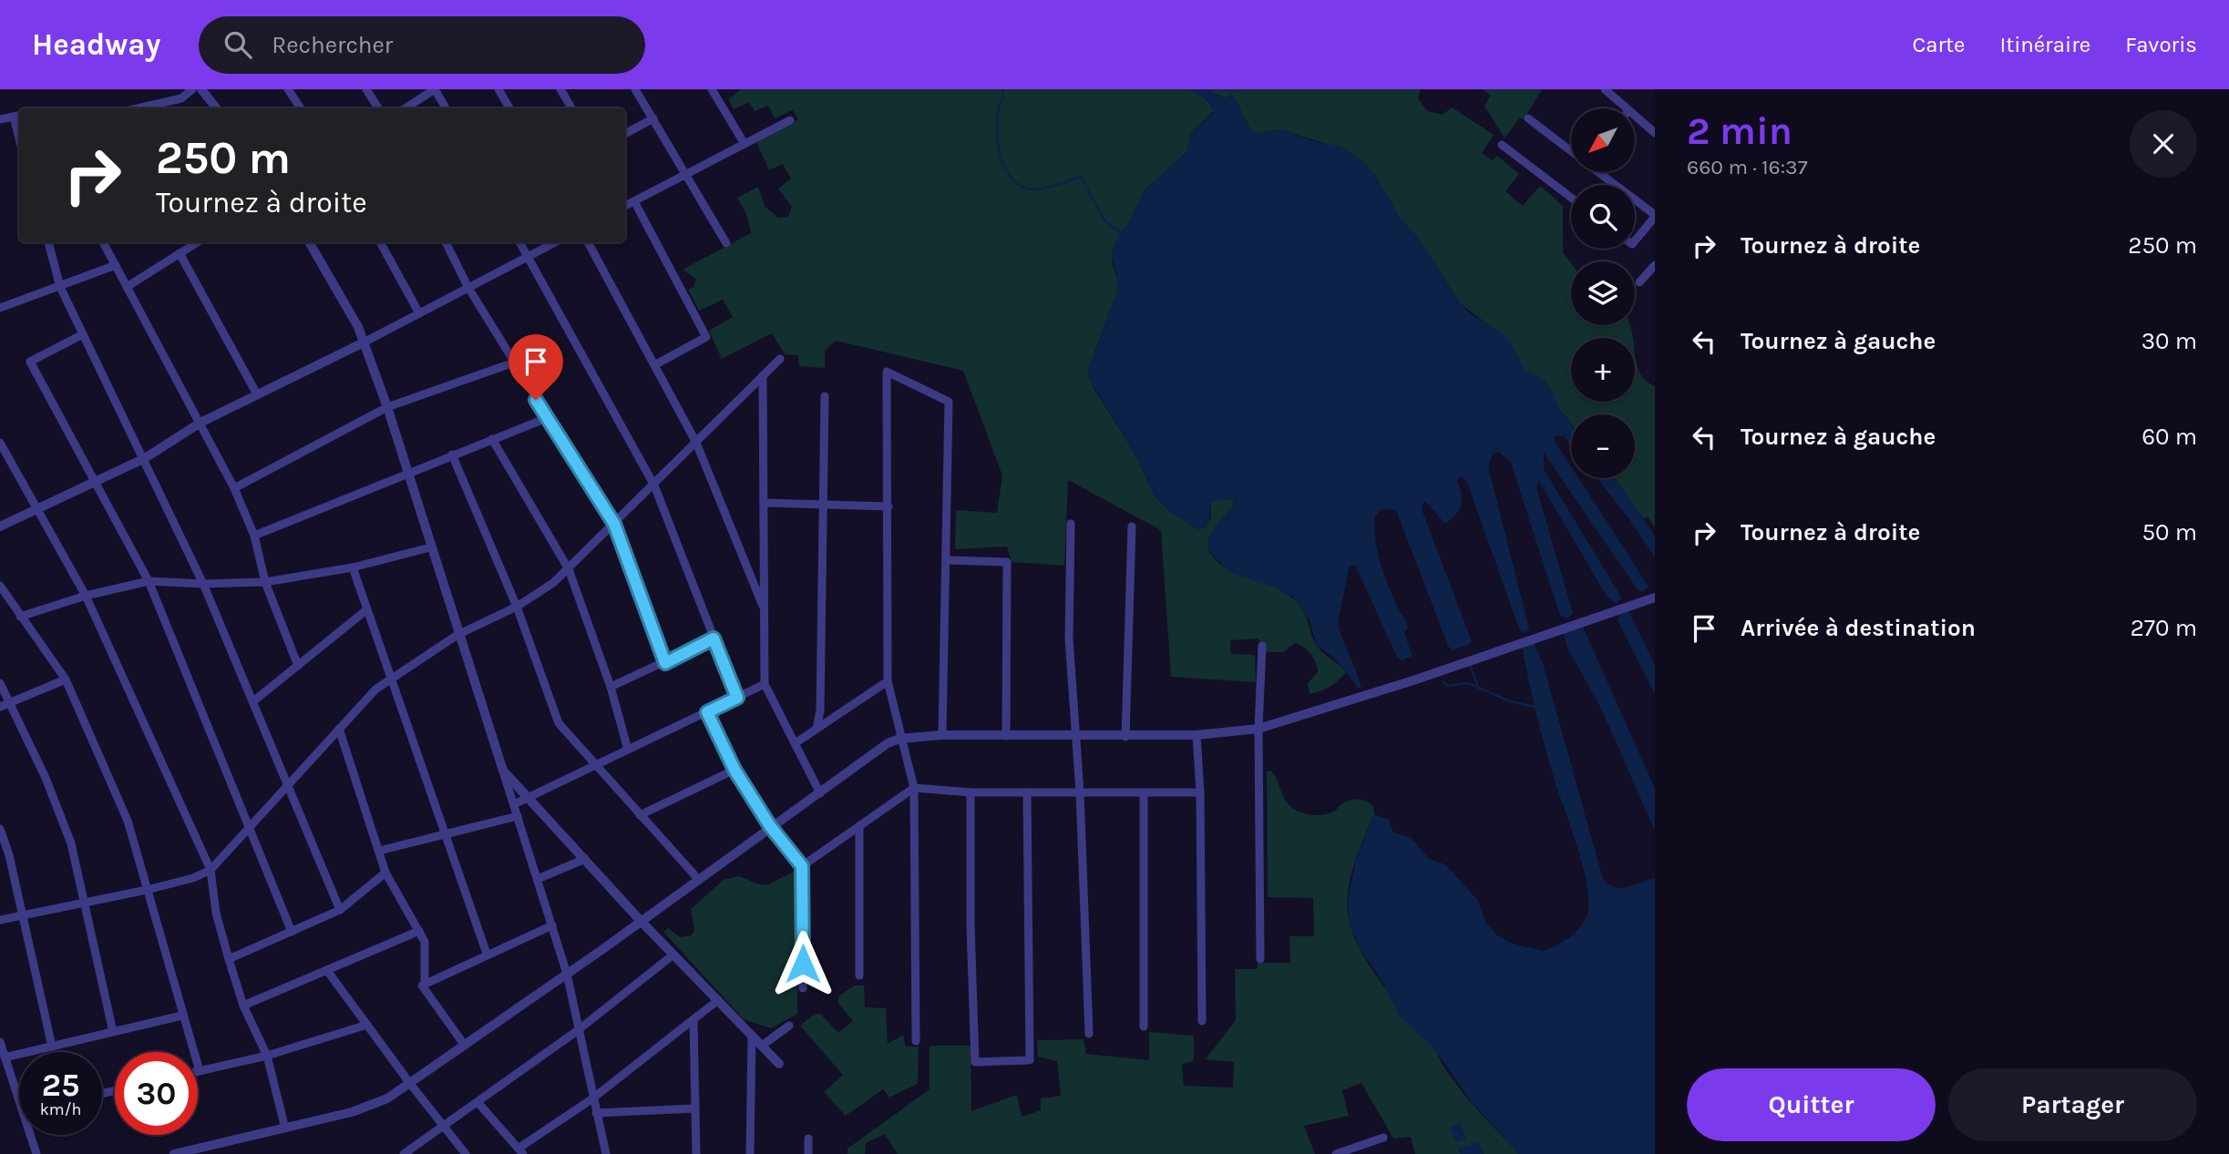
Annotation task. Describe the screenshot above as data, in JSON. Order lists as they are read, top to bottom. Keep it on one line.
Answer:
{"north":"bottom left","page":{"header":"Headway","search":"Rechercher","nav":["Carte","Itinéraire","Favoris"],"heading":["2 min","660 m · 16:37"],"map_buttons":["+","−"],"turn":["250 m","Tournez à droite"],"list":[{"name":"Tournez à droite","value":"250 m"},{"name":"Tournez à gauche","value":"30 m"},{"name":"Tournez à gauche","value":"60 m"},{"name":"Tournez à droite","value":"50 m"},{"name":"Arrivée à destination","value":"270 m"}],"speed":"25 km/h","limit":"30","buttons":["Quitter","Partager"]}}
